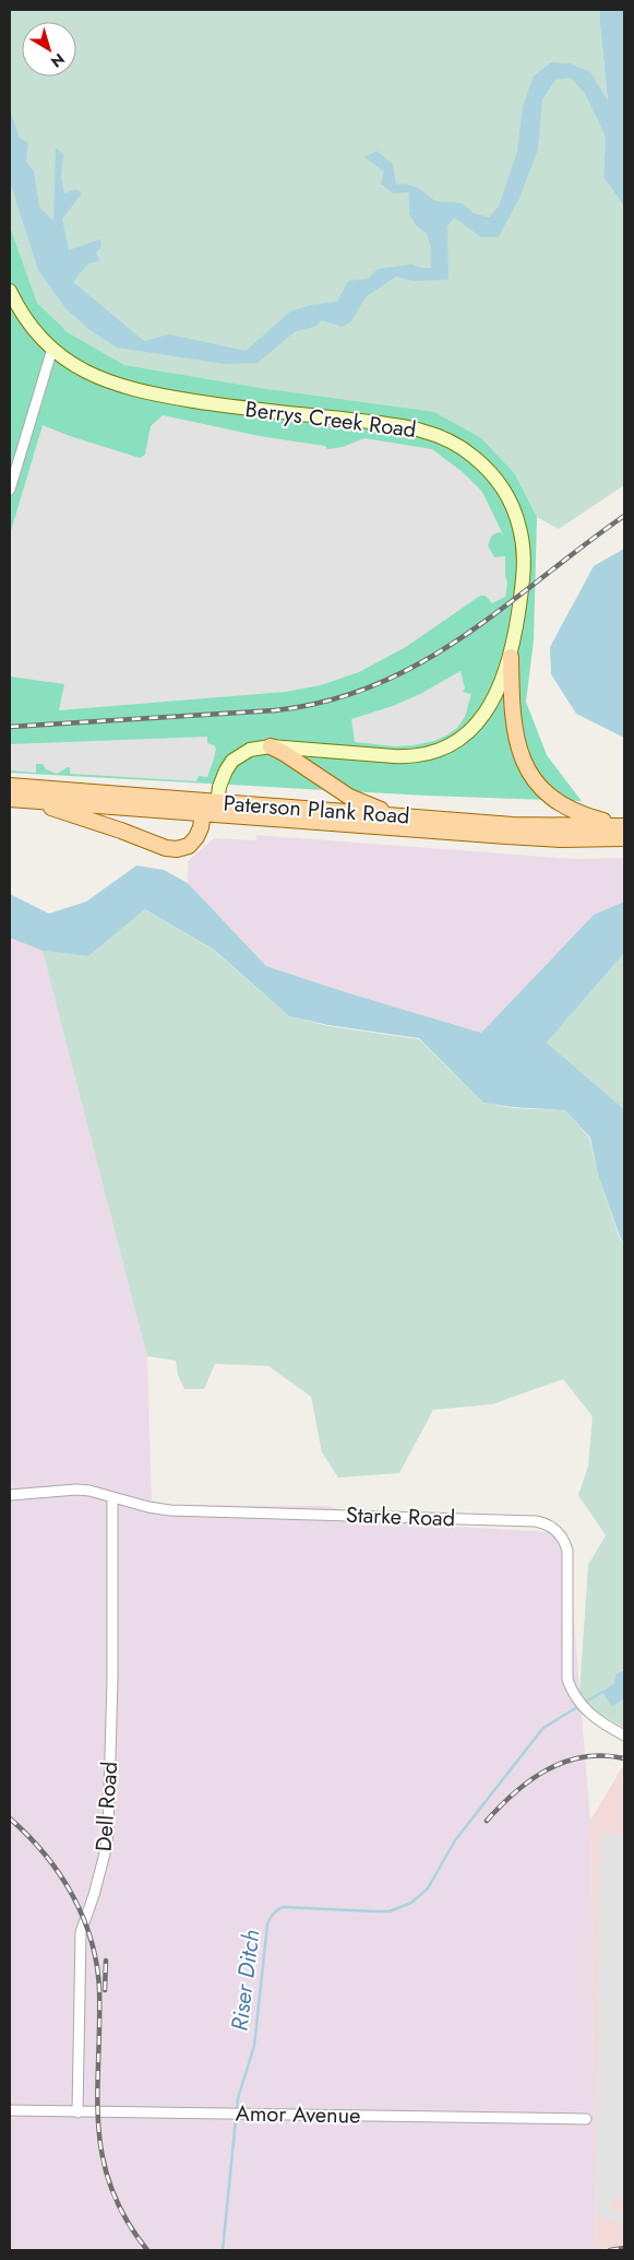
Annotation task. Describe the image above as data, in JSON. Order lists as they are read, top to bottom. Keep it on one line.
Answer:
{"streets":{"main road":["Paterson Plank Road"],"street":["Berrys Creek Road","Starke Road","Dell Road","Amor Avenue"]},"crossings":[["Berrys Creek Road","Paterson Plank Road"],["Starke Road","Dell Road"],["Dell Road","Amor Avenue"]],"water":["Riser Ditch"],"north":"bottom right"}
